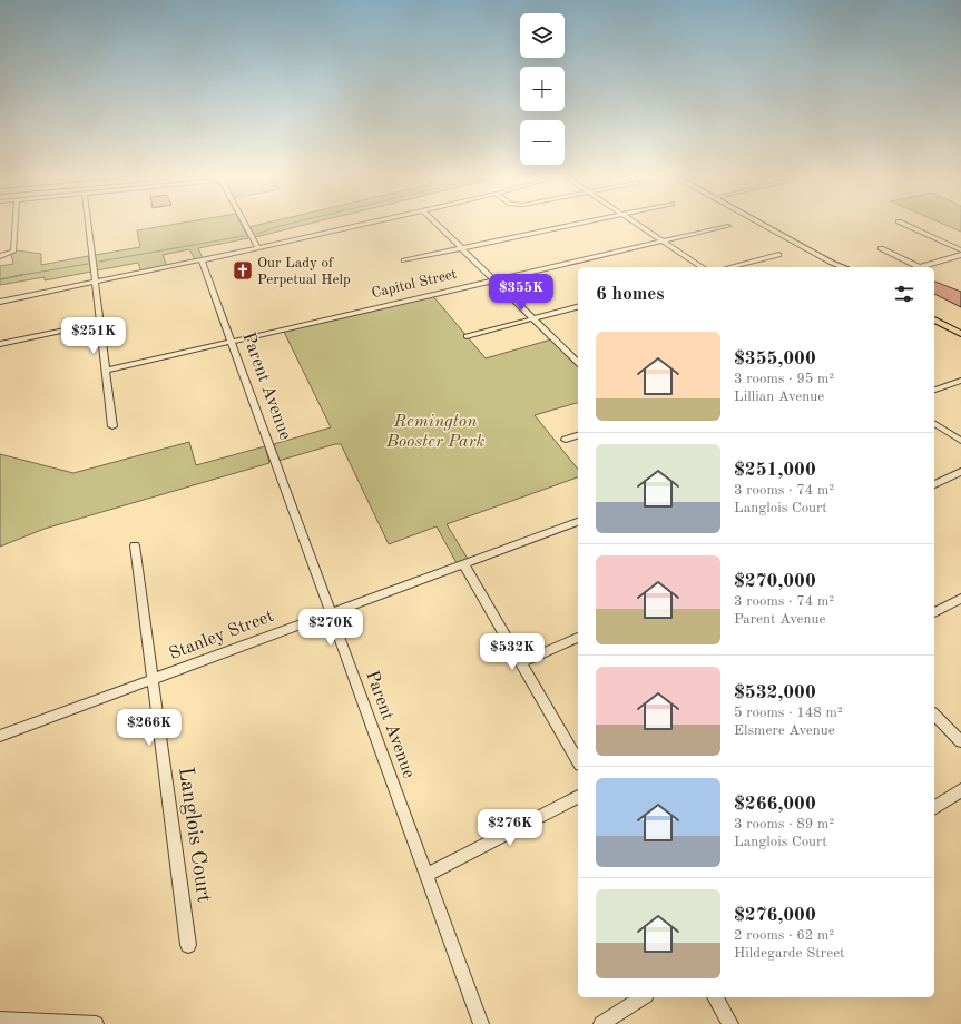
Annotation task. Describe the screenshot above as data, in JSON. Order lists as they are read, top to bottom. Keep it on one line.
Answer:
{"streets":{"street":["Capitol Street","Parent Avenue","Stanley Street","Langlois Court"]},"crossings":[["Capitol Street","Parent Avenue"],["Parent Avenue","Stanley Street"],["Stanley Street","Langlois Court"]],"parks":["Remington Booster Park"],"places":{"church":["Our Lady of Perpetual Help"]},"page":{"map_buttons":["+","−"],"heading":"6 homes","price":["$355K","$251K","$270K","$532K","$266K","$276K"],"list":[{"name":"$355,000","note":"3 rooms · 95 m² · Lillian Avenue"},{"name":"$251,000","note":"3 rooms · 74 m² · Langlois Court"},{"name":"$270,000","note":"3 rooms · 74 m² · Parent Avenue"},{"name":"$532,000","note":"5 rooms · 148 m² · Elsmere Avenue"},{"name":"$266,000","note":"3 rooms · 89 m² · Langlois Court"},{"name":"$276,000","note":"2 rooms · 62 m² · Hildegarde Street"}]}}
